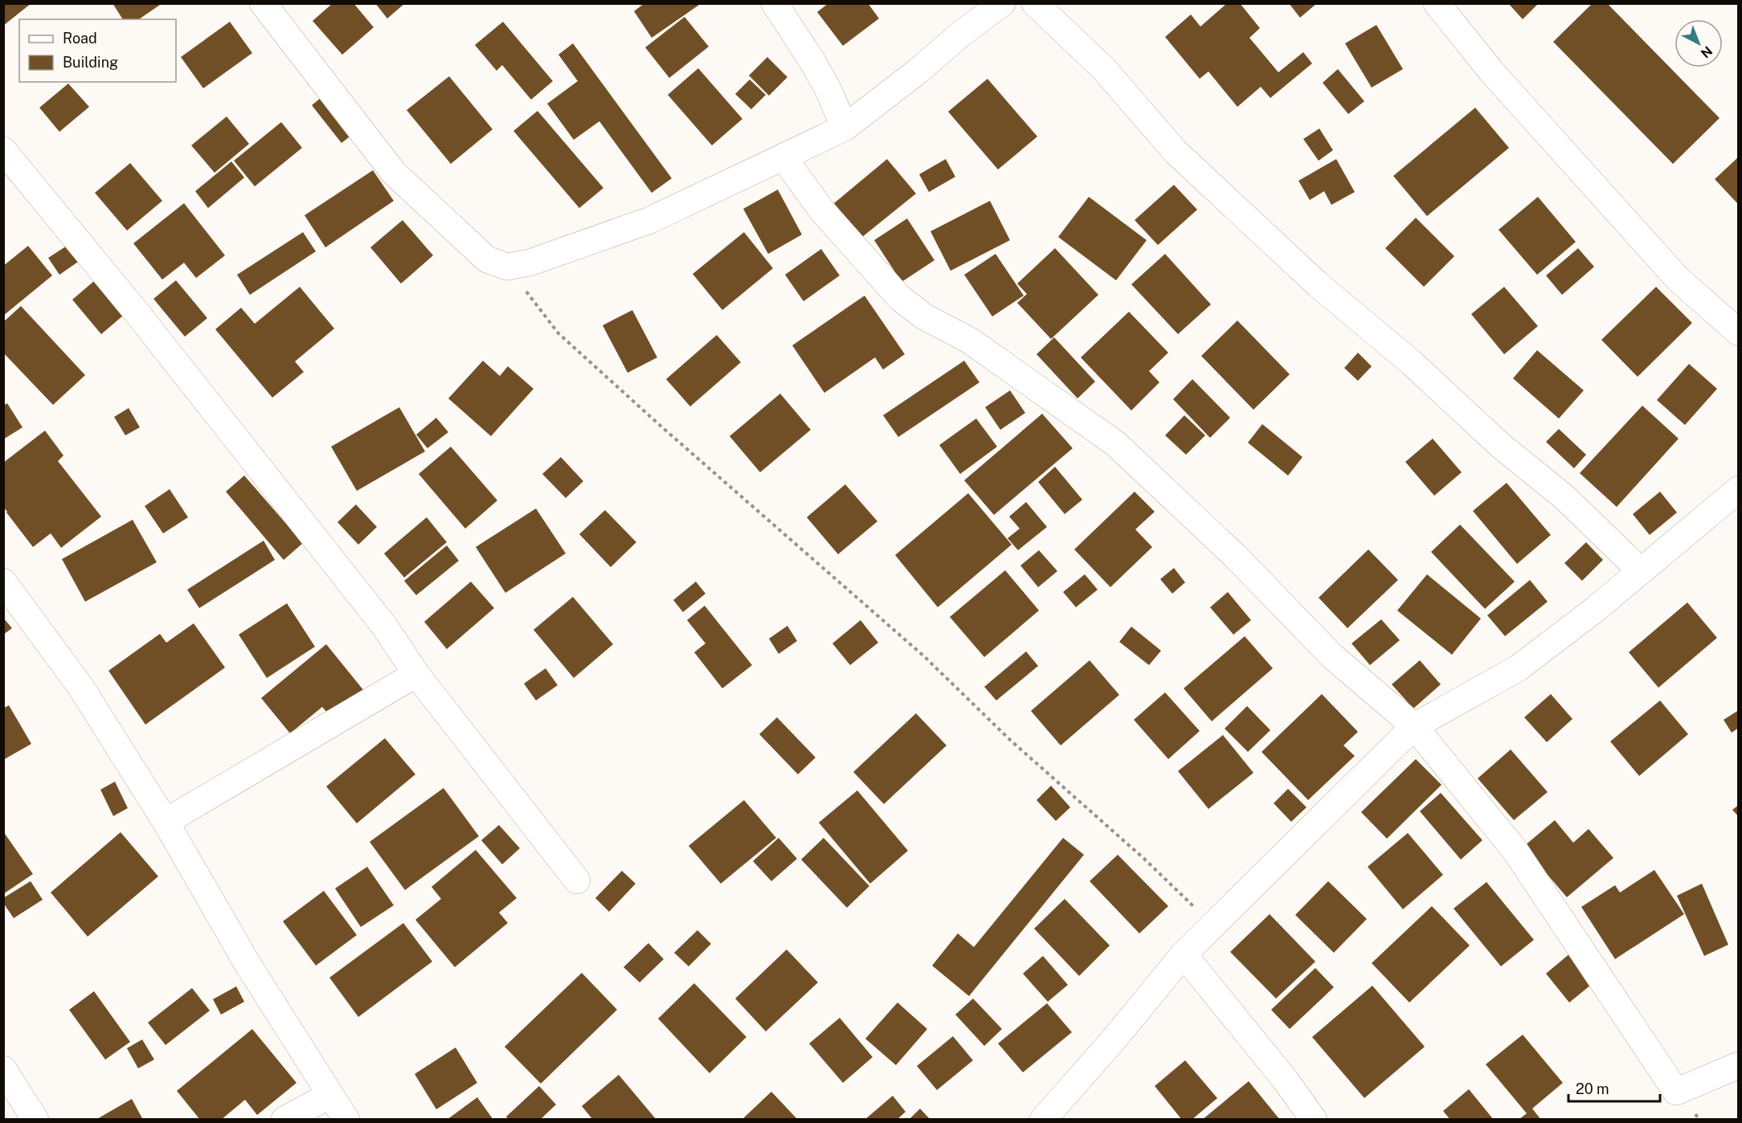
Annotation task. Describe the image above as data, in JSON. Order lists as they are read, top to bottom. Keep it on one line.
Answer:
{"legend":["Road","Building"],"scale_bar":"20 m","north":"bottom right"}
